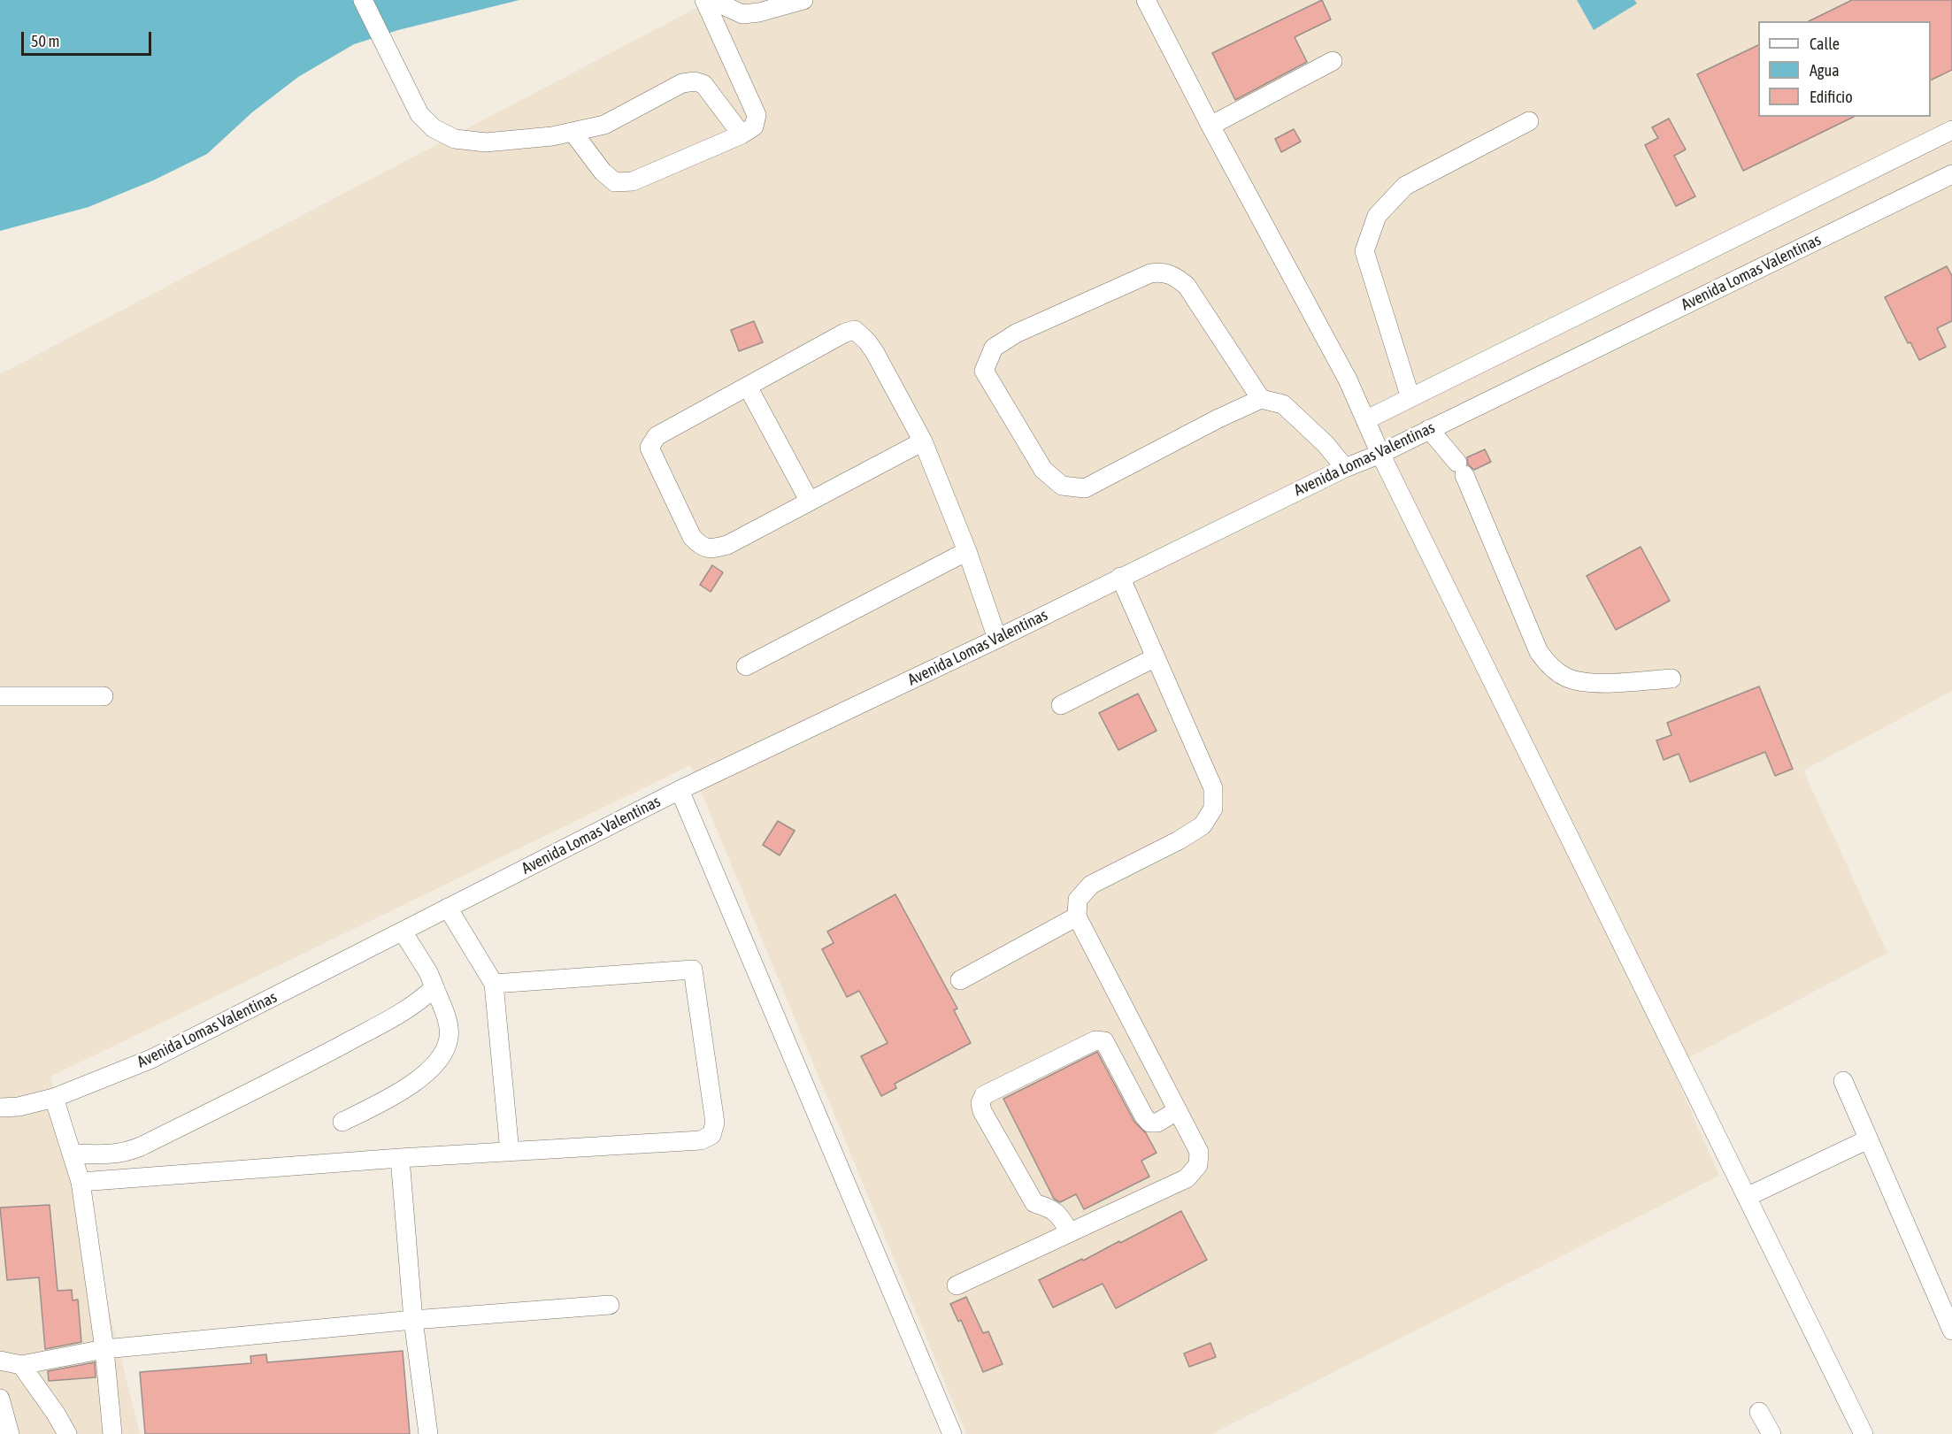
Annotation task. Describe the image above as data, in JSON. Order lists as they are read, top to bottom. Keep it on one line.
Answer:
{"streets":{"street":["Avenida Lomas Valentinas"]},"legend":["Calle","Agua","Edificio"],"scale_bar":"50 m"}
